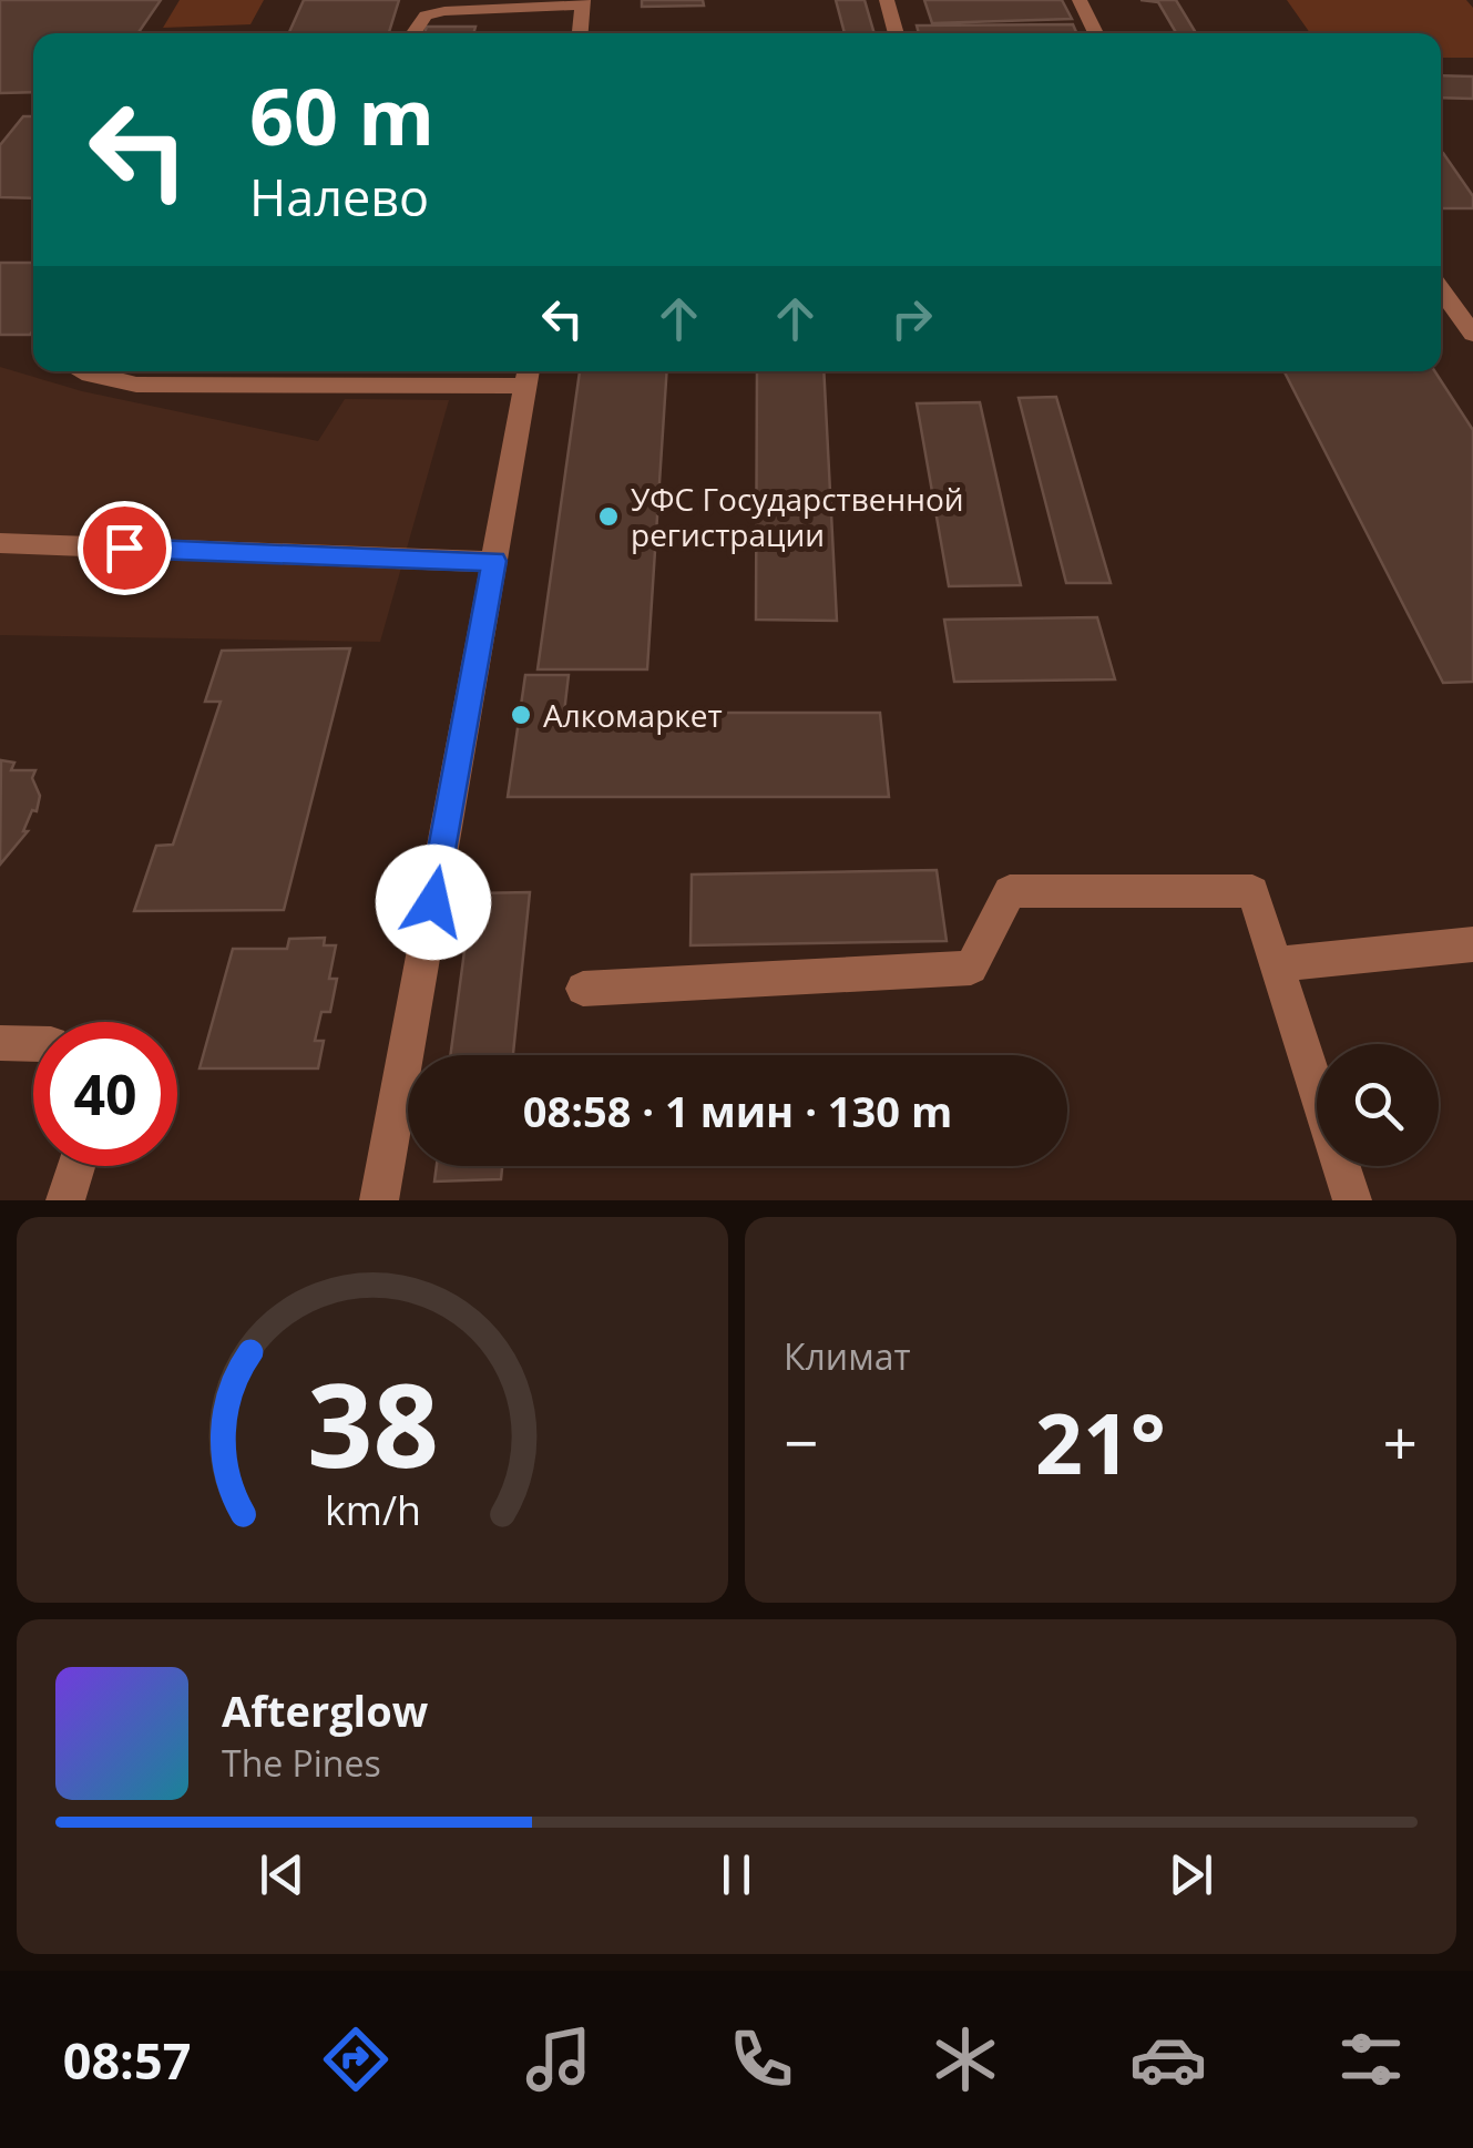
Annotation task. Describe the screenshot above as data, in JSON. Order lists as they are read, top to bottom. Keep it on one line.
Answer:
{"places":["УФС Государственной регистрации","Алкомаркет"],"page":{"turn":["60 m","Налево"],"limit":"40","trip":"08:58 · 1 мин · 130 m","tile":"Климат","heat":["−","21°","+"],"song":["Afterglow","The Pines"],"tabs":"08:57","gauge":["38","km/h"]}}
